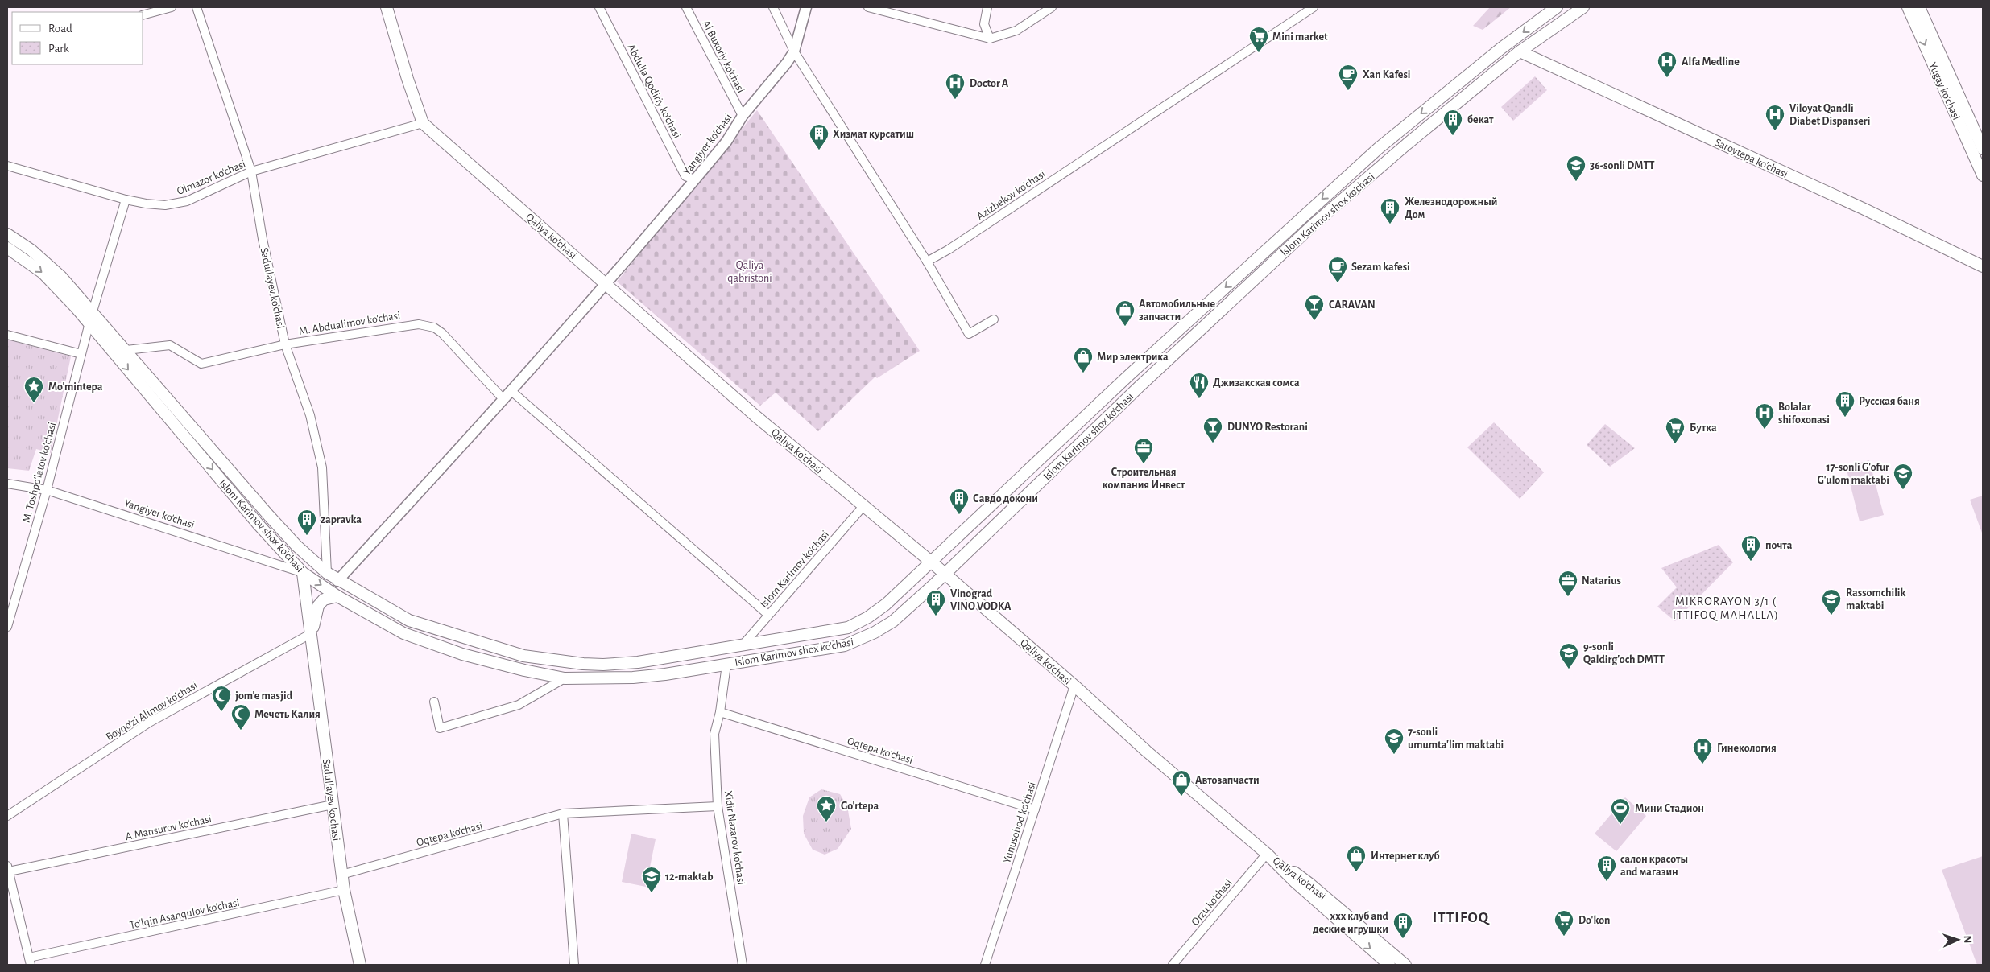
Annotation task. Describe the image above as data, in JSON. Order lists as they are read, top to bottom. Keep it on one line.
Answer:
{"streets":{"main road":["Yugay ko'chasi","Saroytepa ko'chasi","Islom Karimov shox ko'chasi","Qaliya ko'chasi","Sadullayev ko'chasi"],"street":["Al Buxoriy ko'chasi","Abdulla Qodiriy ko'chasi","Yangiyer ko'chasi","Olmazor ko'chasi","Azizbekov ko'chasi","M. Abdualimov ko'chasi","M. Toshpo'latov ko'chasi","Islom Karimov ko'chasi","Boyqo'zi Alimov ko'chasi","Oqtepa ko'chasi","Yunusobod ko'chasi","A.Mansurov ko'chasi","Xidir Nazarov ko'chasi","Orzu ko'chasi","To'lqin Asanqulov ko'chasi"]},"crossings":[["Al Buxoriy ko'chasi","Yangiyer ko'chasi"],["Abdulla Qodiriy ko'chasi","Yangiyer ko'chasi"],["Yangiyer ko'chasi","Islom Karimov shox ko'chasi"],["Yangiyer ko'chasi","Qaliya ko'chasi"],["Yangiyer ko'chasi","Sadullayev ko'chasi"],["Yangiyer ko'chasi","M. Abdualimov ko'chasi"],["Yangiyer ko'chasi","M. Toshpo'latov ko'chasi"],["Saroytepa ko'chasi","Islom Karimov shox ko'chasi"],["Olmazor ko'chasi","Qaliya ko'chasi"],["Olmazor ko'chasi","Sadullayev ko'chasi"],["Islom Karimov shox ko'chasi","Qaliya ko'chasi"],["Islom Karimov shox ko'chasi","Sadullayev ko'chasi"],["Islom Karimov shox ko'chasi","M. Abdualimov ko'chasi"],["Islom Karimov shox ko'chasi","M. Toshpo'latov ko'chasi"],["Islom Karimov shox ko'chasi","Islom Karimov ko'chasi"],["Islom Karimov shox ko'chasi","Xidir Nazarov ko'chasi"],["Qaliya ko'chasi","Islom Karimov ko'chasi"],["Qaliya ko'chasi","Yunusobod ko'chasi"],["Qaliya ko'chasi","Orzu ko'chasi"],["Sadullayev ko'chasi","M. Abdualimov ko'chasi"],["Sadullayev ko'chasi","Boyqo'zi Alimov ko'chasi"],["Sadullayev ko'chasi","Oqtepa ko'chasi"],["Sadullayev ko'chasi","A.Mansurov ko'chasi"],["Sadullayev ko'chasi","To'lqin Asanqulov ko'chasi"],["Oqtepa ko'chasi","Yunusobod ko'chasi"],["Oqtepa ko'chasi","Xidir Nazarov ko'chasi"]],"districts":["MIKRORAYON 3/1 ( ITTIFOQ MAHALLA)","ITTIFOQ"],"parks":["Qaliya qabristoni"],"places":{"supermarket":["Mini market","Бутка","Do'kon"],"hospital":["Alfa Medline","Doctor A","Viloyat Qandli Diabet Dispanseri","Bolalar shifoxonasi","Гинекология"],"cafe":["Xan Kafesi","Sezam kafesi"],"building":["бекат","Хизмат курсатиш","Железнодорожный Дом","Русская баня","Савдо докони","zapravka","почта","Vinograd VINO VODKA","салон красоты and магазин","ххх клуб and деские игрушки"],"school or university":["36-sonli DMTT","17-sonli G'ofur G'ulom maktabi","Rassomchilik maktabi","9-sonli Qaldirg'och DMTT","7-sonli umumta'lim maktabi","12-maktab"],"bar":["CARAVAN","DUNYO Restorani"],"shop":["Автомобильные запчасти","Мир электрика","Автозапчасти","Интернет клуб"],"restaurant":["Джизакская сомса"],"place":["Mo'mintepa","Go'rtepa"],"office":["Строительная компания Инвест","Natarius"],"mosque":["jom'e masjid","Мечеть Калия"],"sports":["Мини Стадион"]},"legend":["Road","Park"],"north":"right"}
